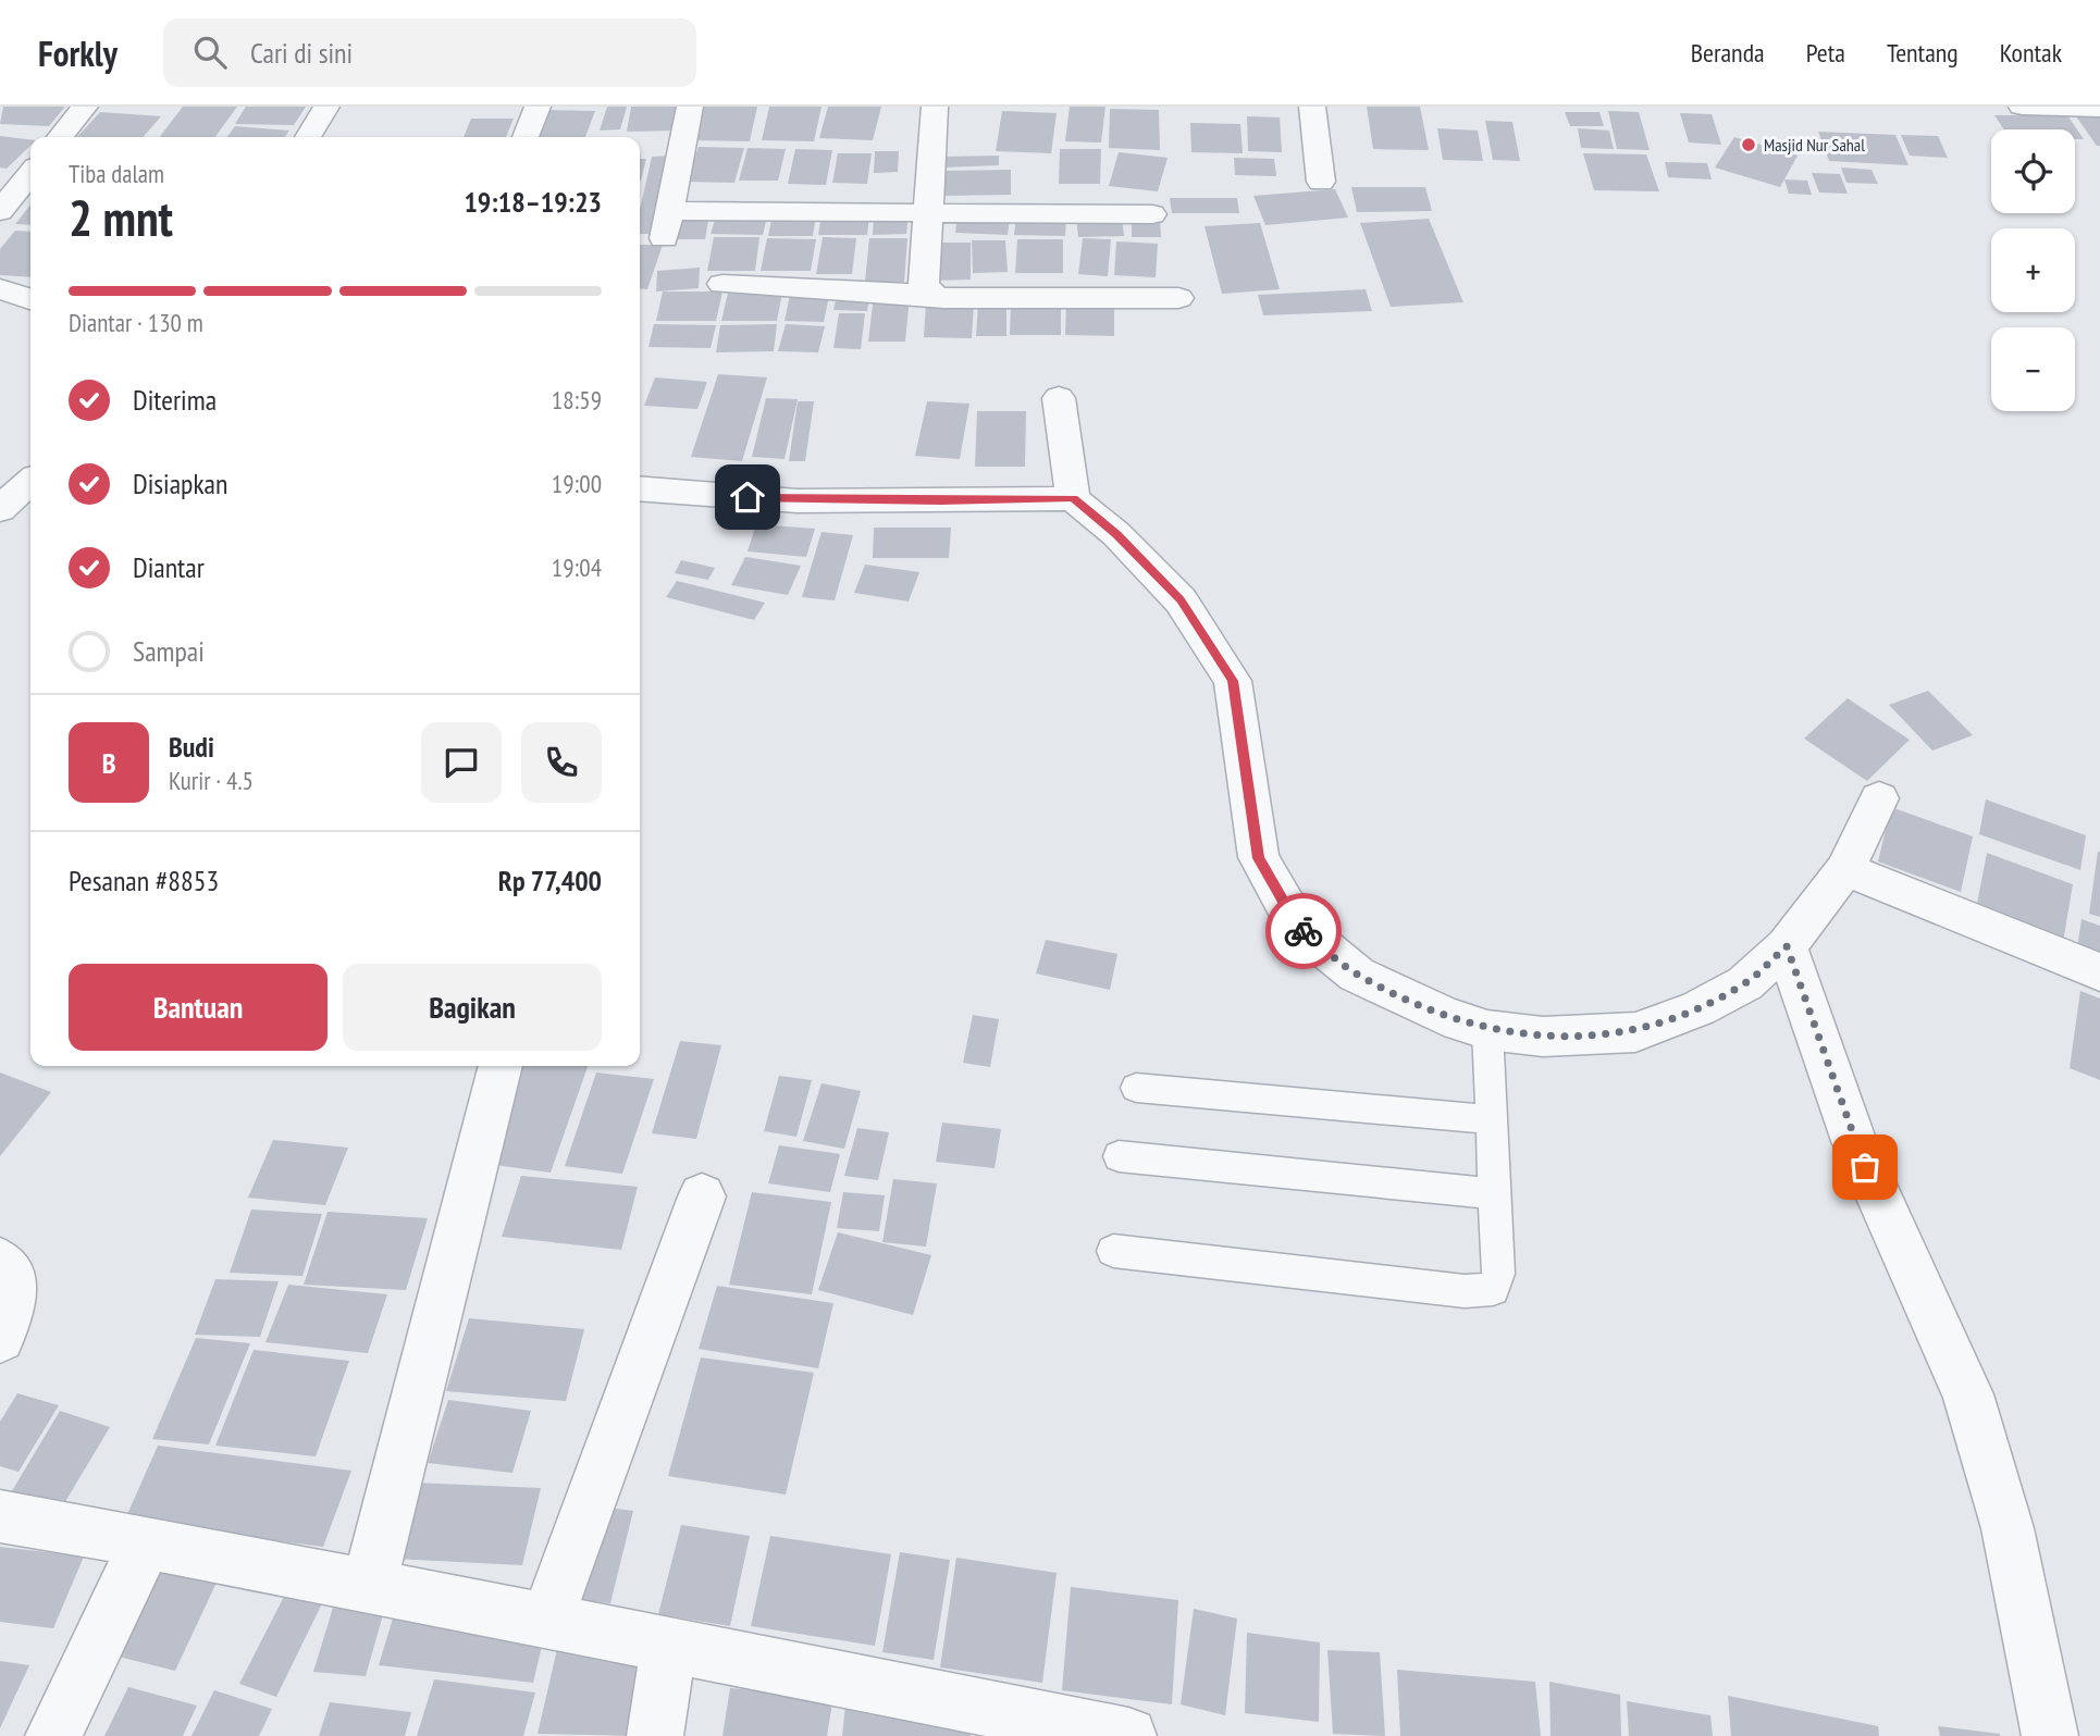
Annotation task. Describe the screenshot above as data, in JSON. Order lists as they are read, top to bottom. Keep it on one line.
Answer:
{"places":["Masjid Nur Sahal"],"page":{"header":"Forkly","search":"Cari di sini","nav":["Beranda","Peta","Tentang","Kontak"],"map_buttons":["+","−"],"heading":["2 mnt","Tiba dalam","19:18–19:23"],"panel":["Budi","Kurir · 4.5","Pesanan #8853","Rp 77,400"],"bar":"Diantar · 130 m","list":[["Diterima","18:59"],["Disiapkan","19:00"],["Diantar","19:04"],"Sampai"],"round":"B","buttons":["Bantuan","Bagikan"]}}
